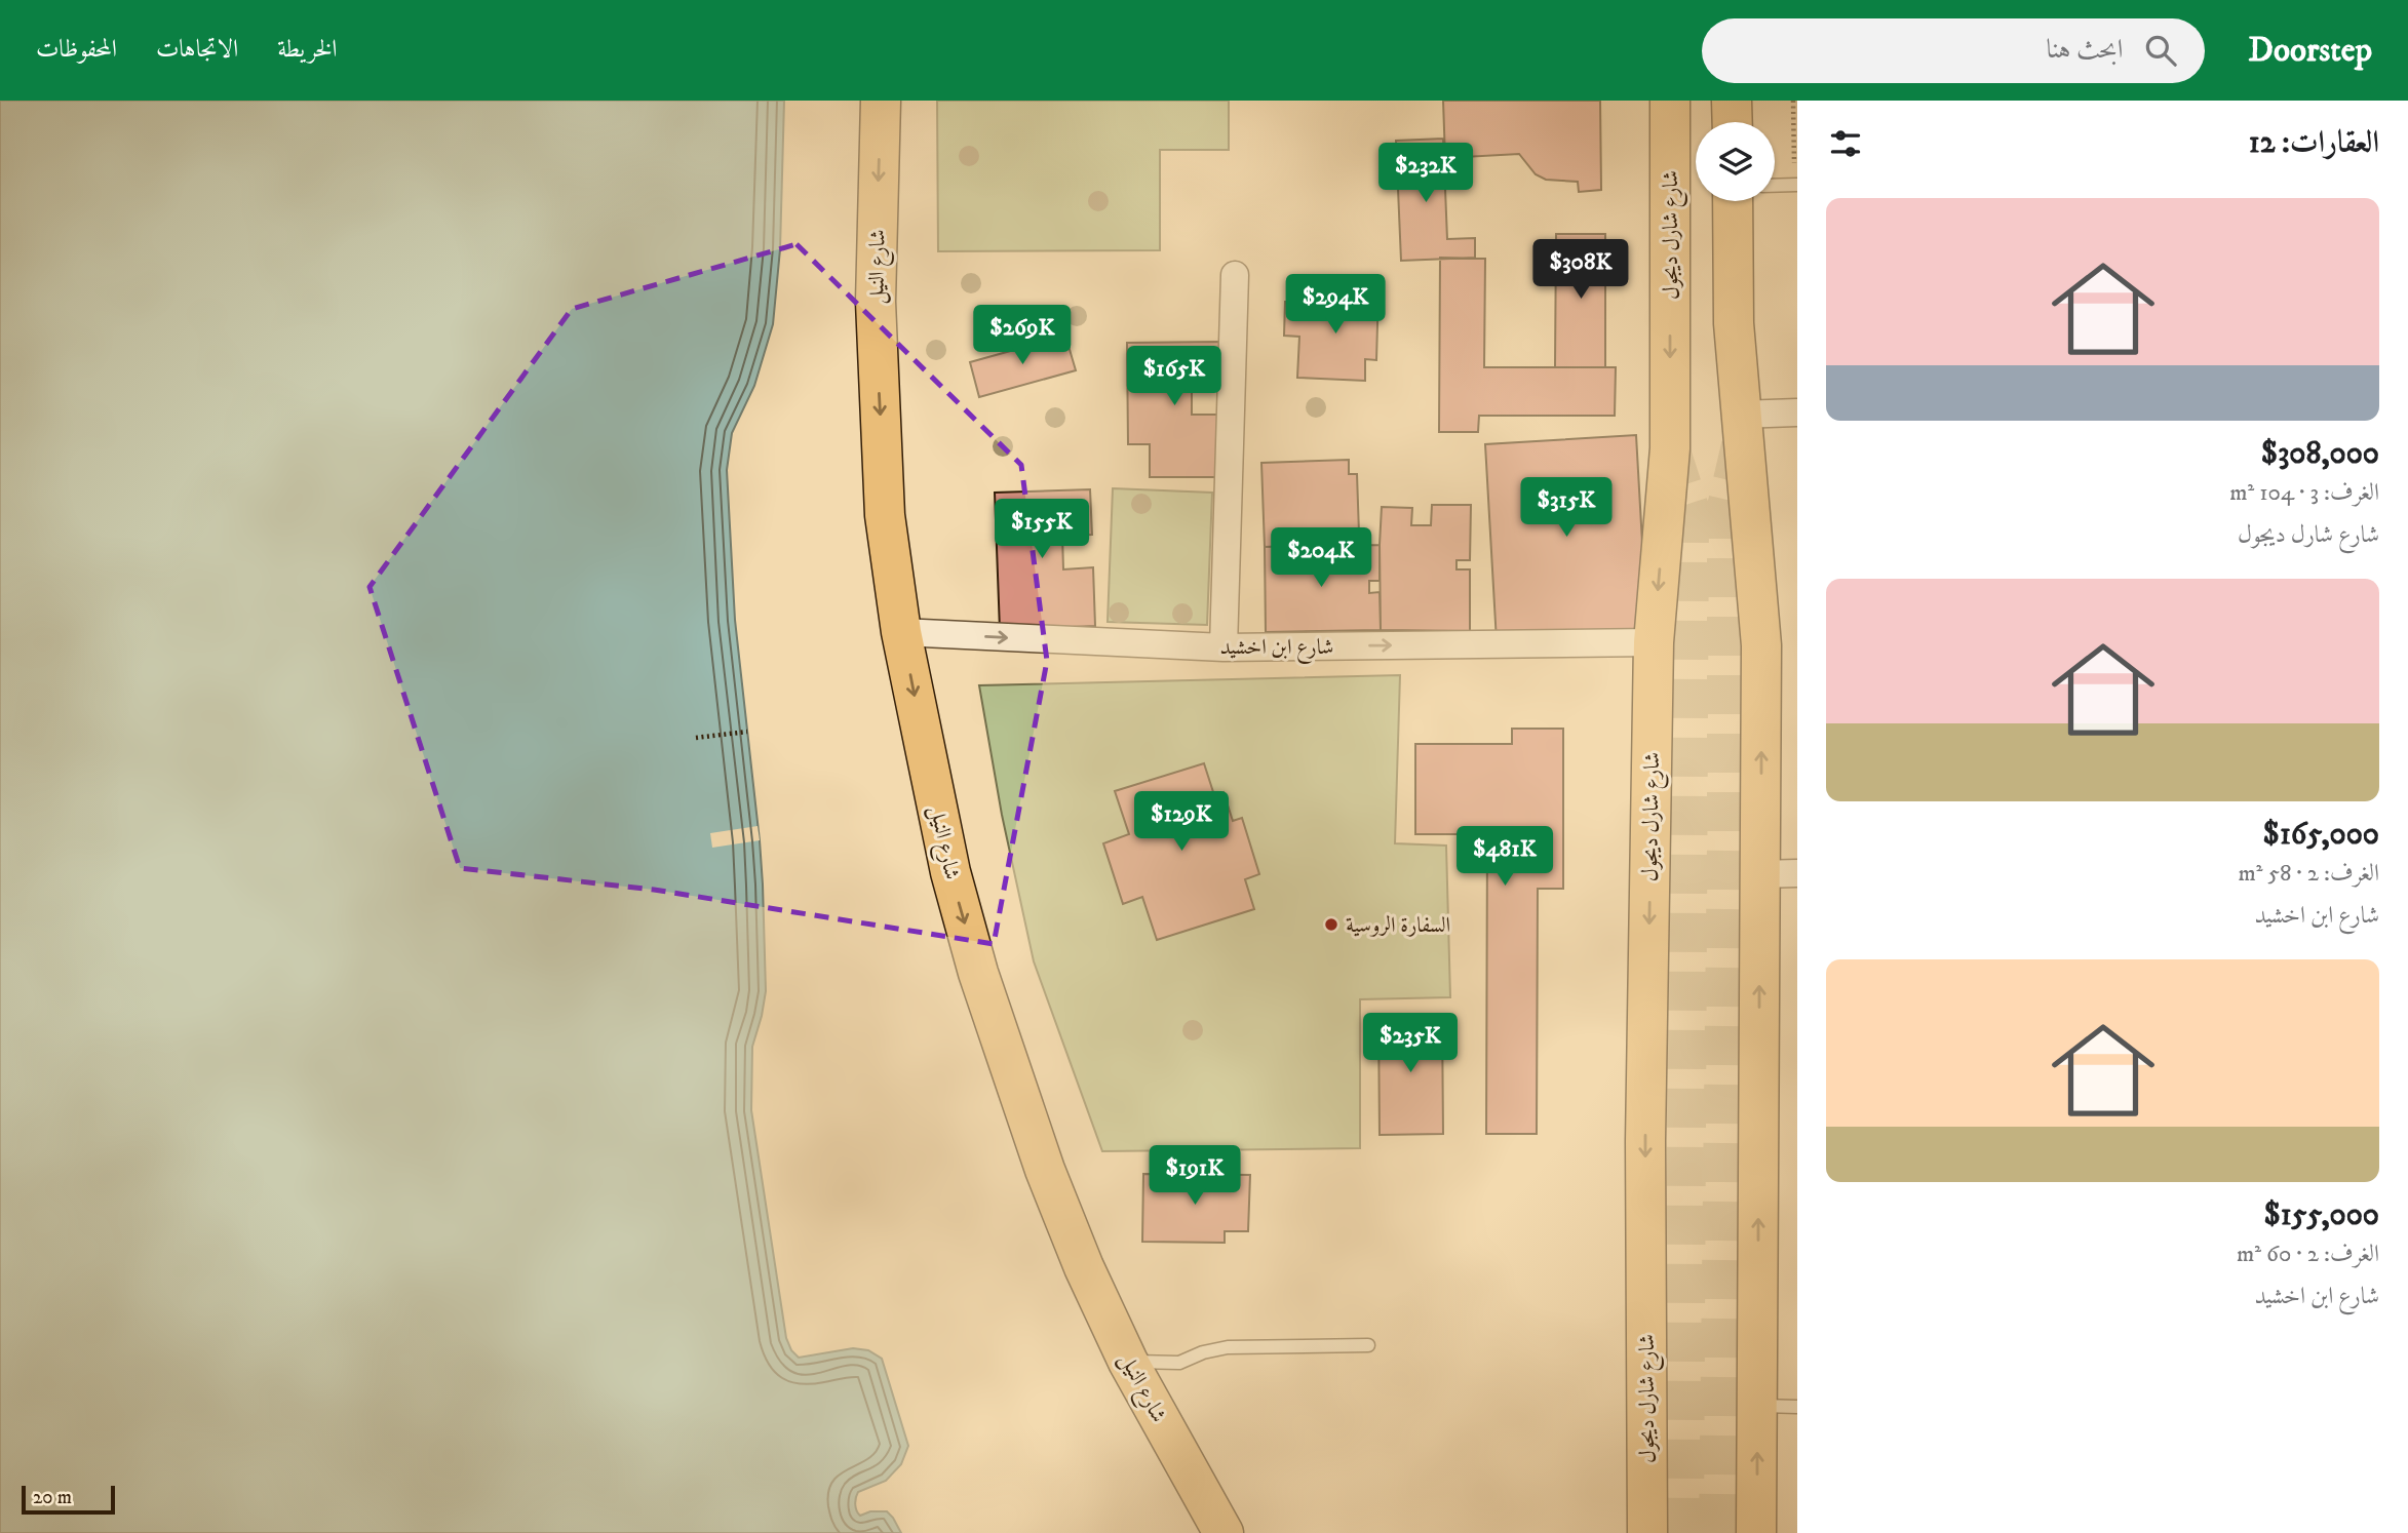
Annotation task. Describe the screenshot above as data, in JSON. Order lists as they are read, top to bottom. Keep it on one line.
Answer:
{"streets":{"main road":["شارع شارل ديجول","شارع النيل"],"street":["شارع ابن اخشيد"]},"crossings":[["شارع شارل ديجول","شارع ابن اخشيد"],["شارع النيل","شارع ابن اخشيد"]],"one_way":["شارع النيل","شارع ابن اخشيد"],"places":["السفارة الروسية"],"scale_bar":"20 m","page":{"header":"Doorstep","search":"ابحث هنا","nav":["الخريطة","الاتجاهات","المحفوظات"],"heading":"العقارات: 12","price":["$232K","$308K","$294K","$269K","$165K","$315K","$155K","$204K","$129K","$481K","$235K","$191K"],"list":[{"name":"$308,000","note":"الغرف: 3 · 104 m² · شارع شارل ديجول"},{"name":"$165,000","note":"الغرف: 2 · 58 m² · شارع ابن اخشيد"},{"name":"$155,000","note":"الغرف: 2 · 60 m² · شارع ابن اخشيد"}],"scale":"20 m"}}
